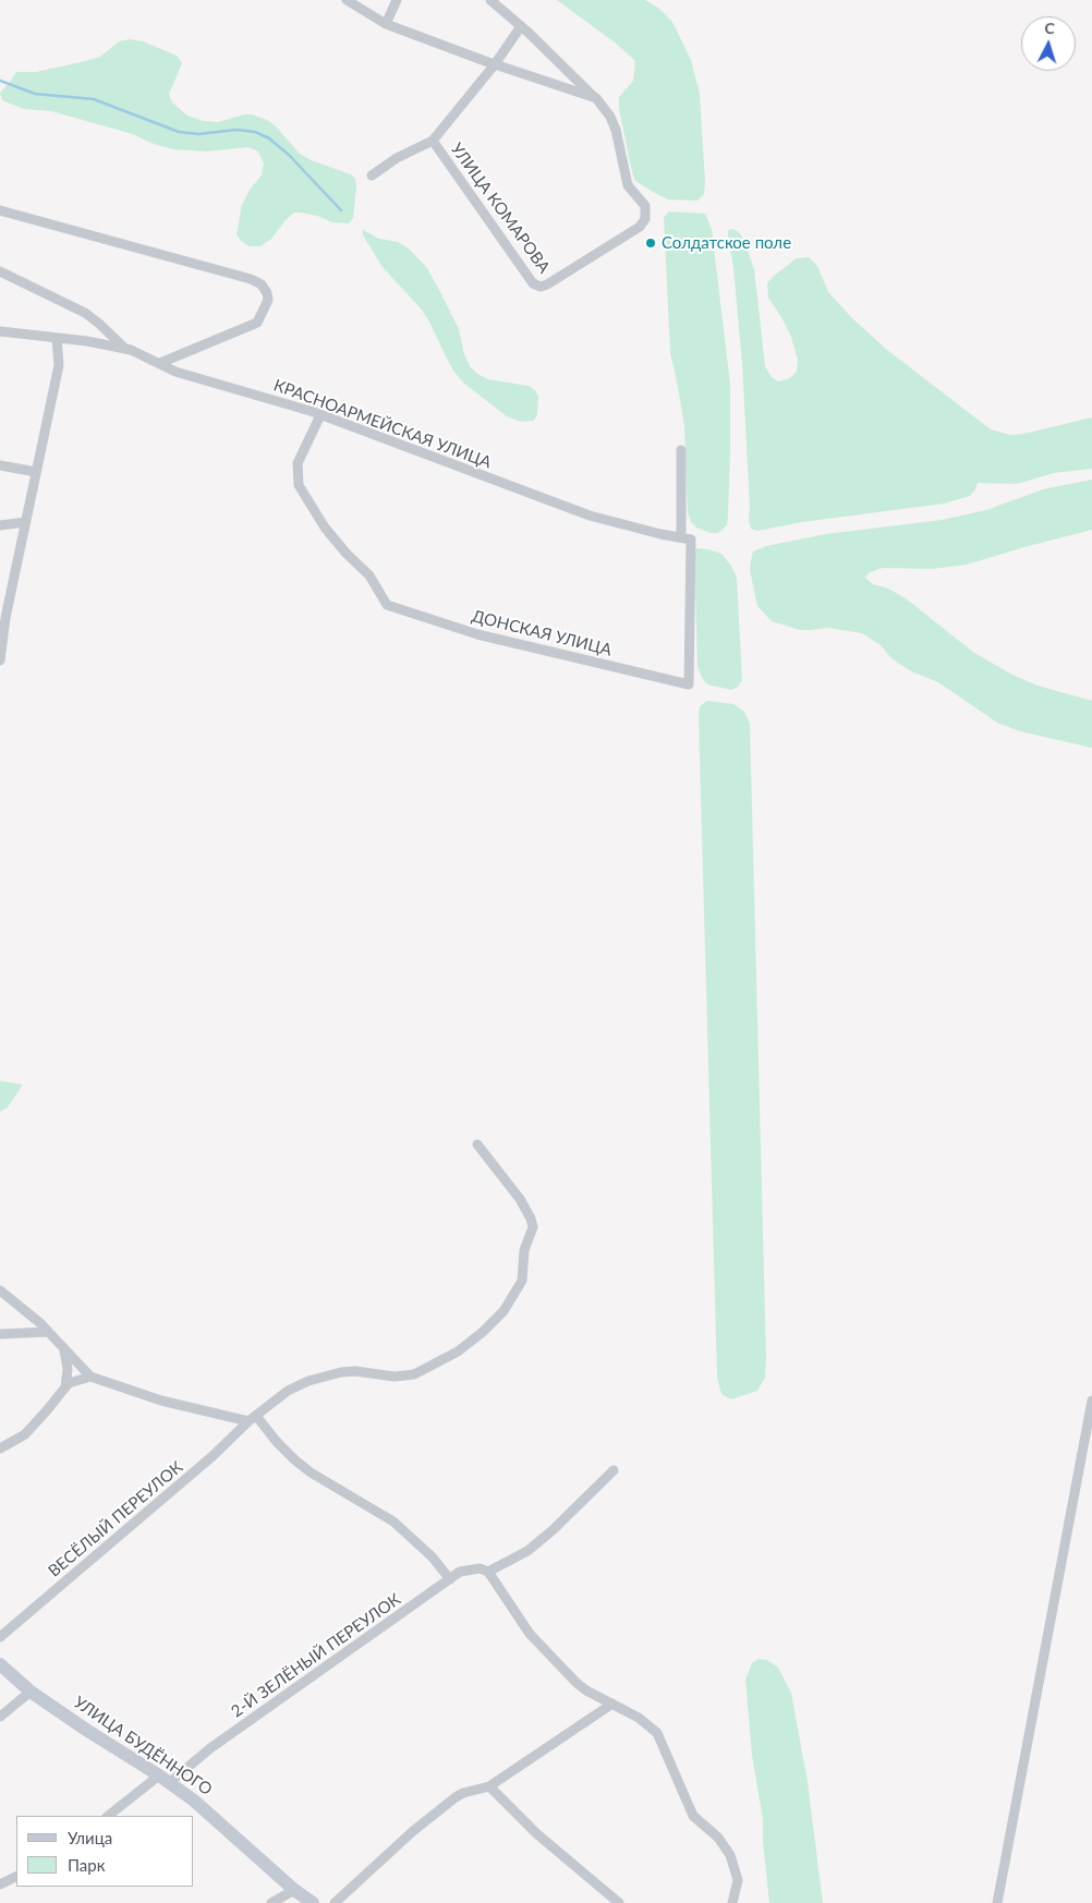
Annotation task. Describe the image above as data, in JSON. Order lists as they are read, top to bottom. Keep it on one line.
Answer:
{"streets":{"main road":["УЛИЦА БУДЁННОГО"],"street":["УЛИЦА КОМАРОВА","КРАСНОАРМЕЙСКАЯ УЛИЦА","ДОНСКАЯ УЛИЦА","ВЕСЁЛЫЙ ПЕРЕУЛОК","2-Й ЗЕЛЁНЫЙ ПЕРЕУЛОК"]},"crossings":[["КРАСНОАРМЕЙСКАЯ УЛИЦА","ДОНСКАЯ УЛИЦА"],["2-Й ЗЕЛЁНЫЙ ПЕРЕУЛОК","УЛИЦА БУДЁННОГО"]],"places":["Солдатское поле"],"legend":["Улица","Парк"],"north":"top"}
